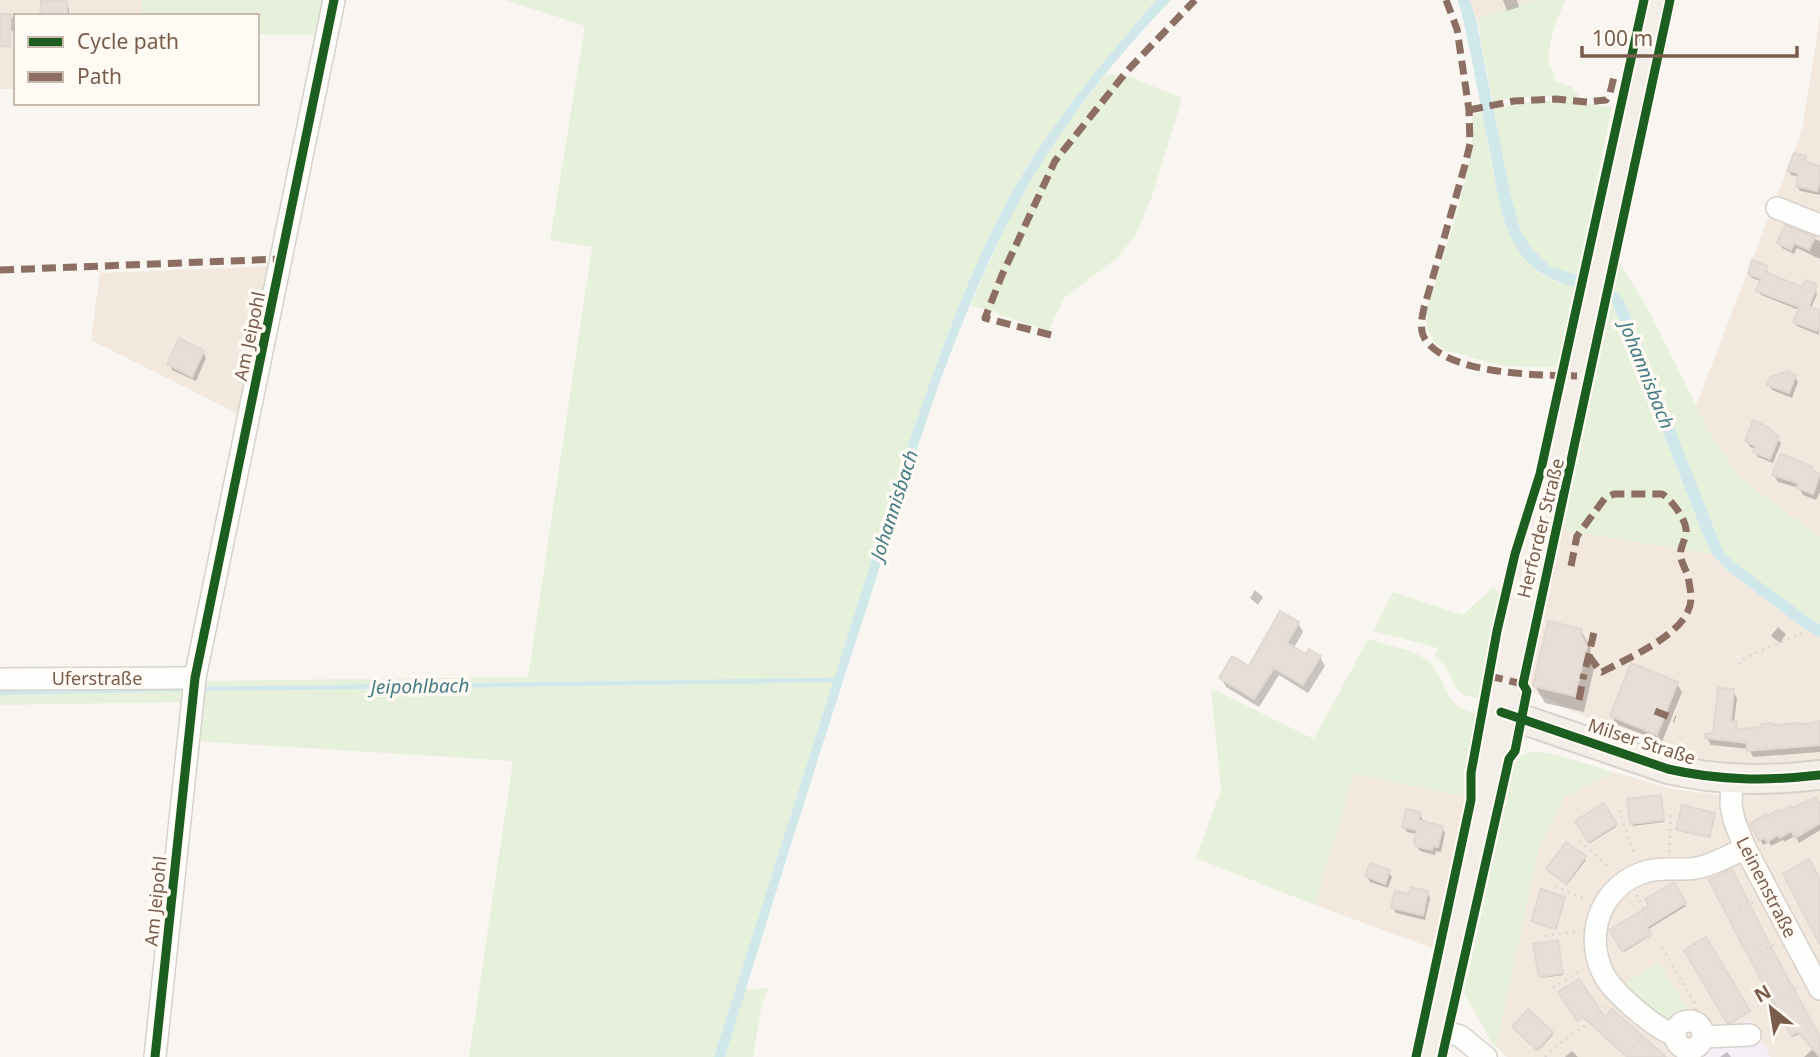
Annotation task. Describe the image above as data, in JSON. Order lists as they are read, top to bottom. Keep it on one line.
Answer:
{"streets":{"main road":["Herforder Straße","Milser Straße"],"street":["Am Jeipohl","Uferstraße","Leinenstraße"]},"crossings":[["Am Jeipohl","Uferstraße"],["Herforder Straße","Milser Straße"],["Milser Straße","Leinenstraße"]],"water":["Johannisbach","Jeipohlbach"],"legend":["Cycle path","Path"],"scale_bar":"100 m","north":"top left"}
